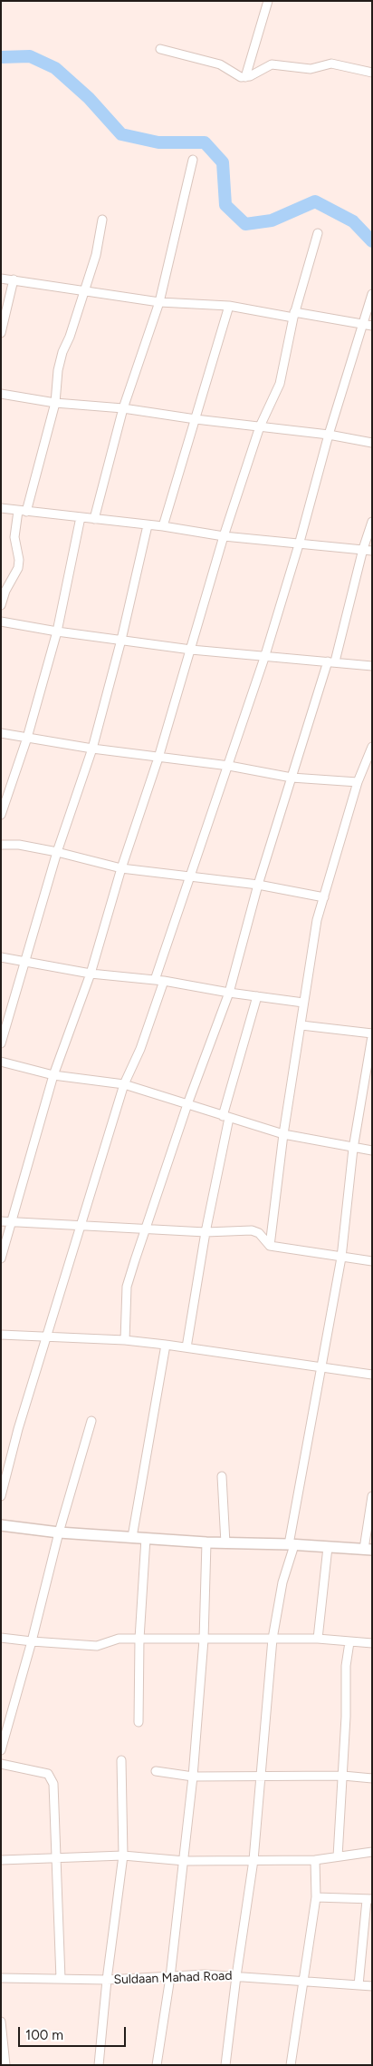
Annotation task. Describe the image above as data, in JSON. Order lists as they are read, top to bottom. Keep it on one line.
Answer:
{"streets":{"street":["Suldaan Mahad Road"]},"scale_bar":"100 m"}
